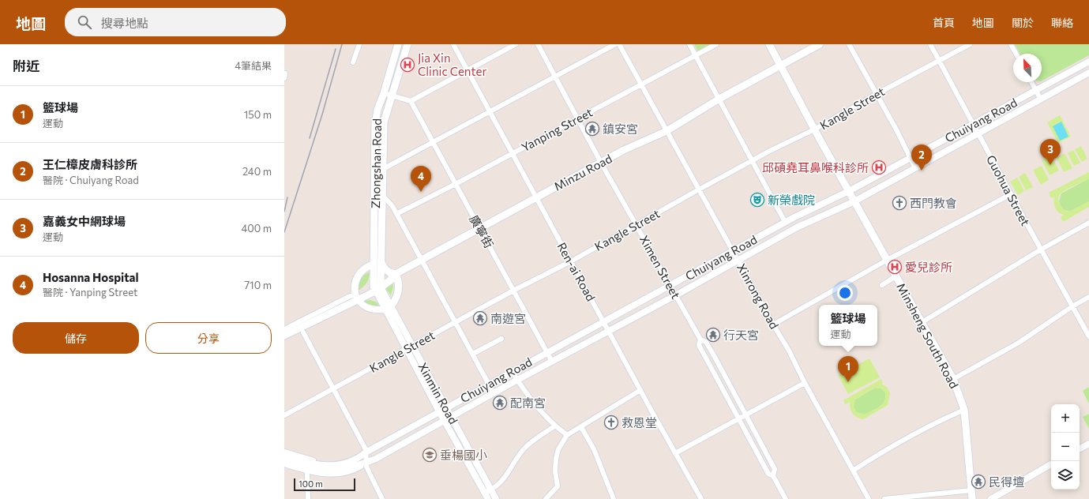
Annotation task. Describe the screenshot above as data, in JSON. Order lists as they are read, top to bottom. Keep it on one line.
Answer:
{"streets":{"main road":["Zhongshan Road","Minzu Road","Minsheng South Road"],"street":["Kangle Street","Chuiyang Road","Yanping Street","Guohua Street","廣寧街","Ximen Street","Ren-ai Road","Xinrong Road","Xinmin Road"]},"crossings":[["Kangle Street","Guohua Street"],["Kangle Street","廣寧街"],["Kangle Street","Ximen Street"],["Kangle Street","Ren-ai Road"],["Kangle Street","Xinrong Road"],["Kangle Street","Minsheng South Road"],["Kangle Street","Xinmin Road"],["Chuiyang Road","Guohua Street"],["Chuiyang Road","廣寧街"],["Chuiyang Road","Ximen Street"],["Chuiyang Road","Ren-ai Road"],["Chuiyang Road","Xinrong Road"],["Chuiyang Road","Minsheng South Road"],["Chuiyang Road","Xinmin Road"],["Yanping Street","廣寧街"],["Yanping Street","Ximen Street"],["Yanping Street","Ren-ai Road"],["Yanping Street","Xinrong Road"],["Zhongshan Road","Minzu Road"],["Zhongshan Road","Xinmin Road"],["Minzu Road","廣寧街"],["Minzu Road","Ximen Street"],["Minzu Road","Ren-ai Road"],["Minzu Road","Xinrong Road"],["Minzu Road","Minsheng South Road"],["Minzu Road","Xinmin Road"]],"places":{"hospital":["Jia Xin Clinic Center","邱碩堯耳鼻喉科診所","愛兒診所"],"temple":["鎮安宮","南遊宮","行天宮","配南宮","民得壇"],"theatre":["新榮戲院"],"church":["西門教會","救恩堂"],"school or university":["垂楊國小"]},"scale_bar":"100 m","north":"top left","page":{"header":"地圖","search":"搜尋地點","nav":["首頁","地圖","關於","聯絡"],"heading":["附近","4筆結果"],"list":[{"mark":"1","name":"籃球場","note":"運動","value":"150 m"},{"mark":"2","name":"王仁樟皮膚科診所","note":"醫院 · Chuiyang Road","value":"240 m"},{"mark":"3","name":"嘉義女中網球場","note":"運動","value":"400 m"},{"mark":"4","name":"Hosanna Hospital","note":"醫院 · Yanping Street","value":"710 m"}],"pins":["3","2","4","1"],"popup":["籃球場","運動"],"buttons":["儲存","分享"],"map_buttons":["+","−"],"scale":"100 m"}}
